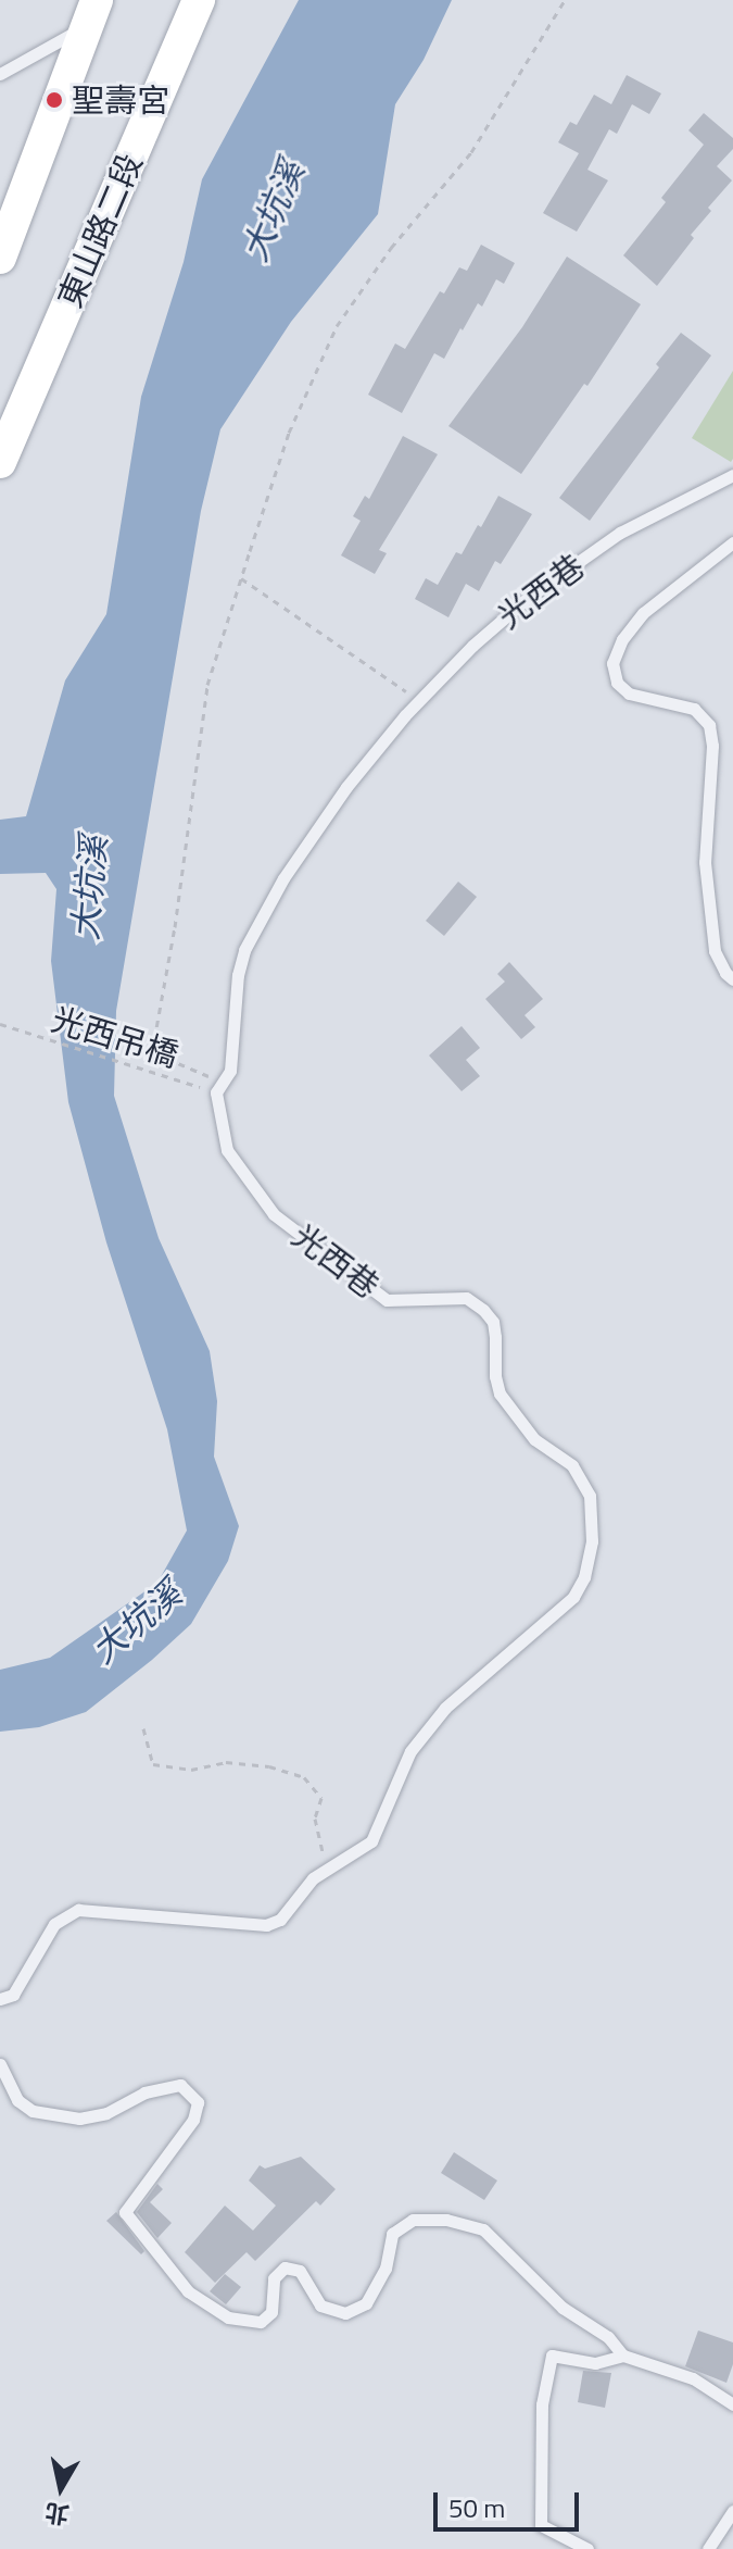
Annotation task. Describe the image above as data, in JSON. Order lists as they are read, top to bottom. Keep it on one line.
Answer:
{"streets":{"main road":["東山路二段"],"lane":["光西巷"],"path":["光西吊橋"]},"crossings":[["光西巷","光西吊橋"]],"water":["大坑溪"],"places":["聖壽宮"],"scale_bar":"50 m","north":"bottom"}
